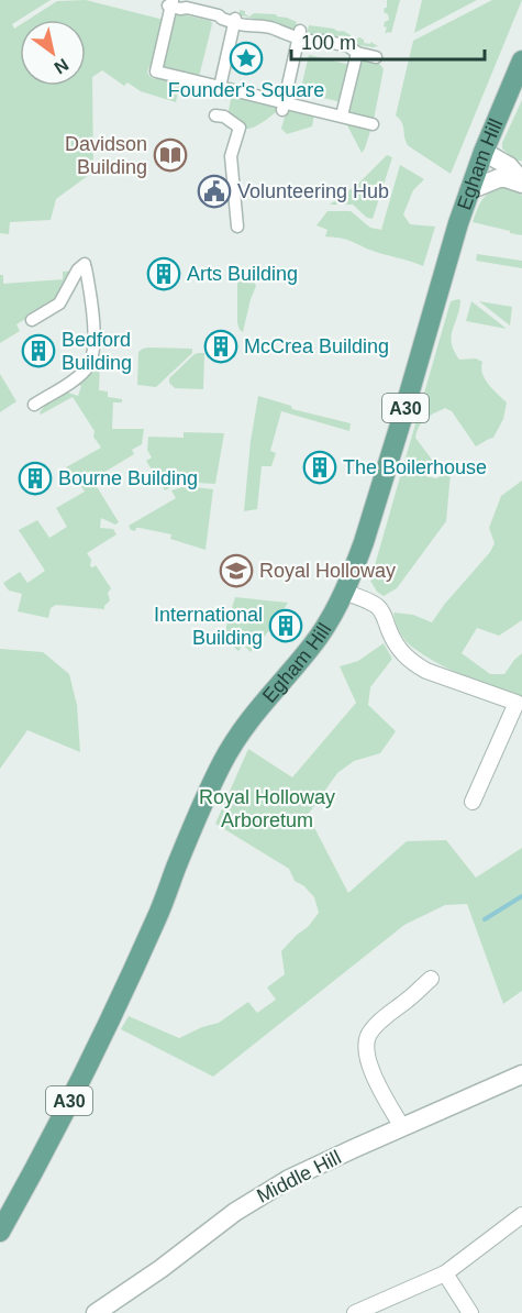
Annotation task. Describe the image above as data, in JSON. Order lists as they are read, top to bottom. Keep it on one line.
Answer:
{"streets":{"main road":["Egham Hill","A30"],"street":["Middle Hill"]},"parks":["Royal Holloway Arboretum"],"places":{"place":["Founder's Square"],"library":["Davidson Building"],"public building":["Volunteering Hub"],"building":["Arts Building","McCrea Building","Bedford Building","The Boilerhouse","Bourne Building","International Building"],"school or university":["Royal Holloway"]},"scale_bar":"100 m","north":"bottom right"}
